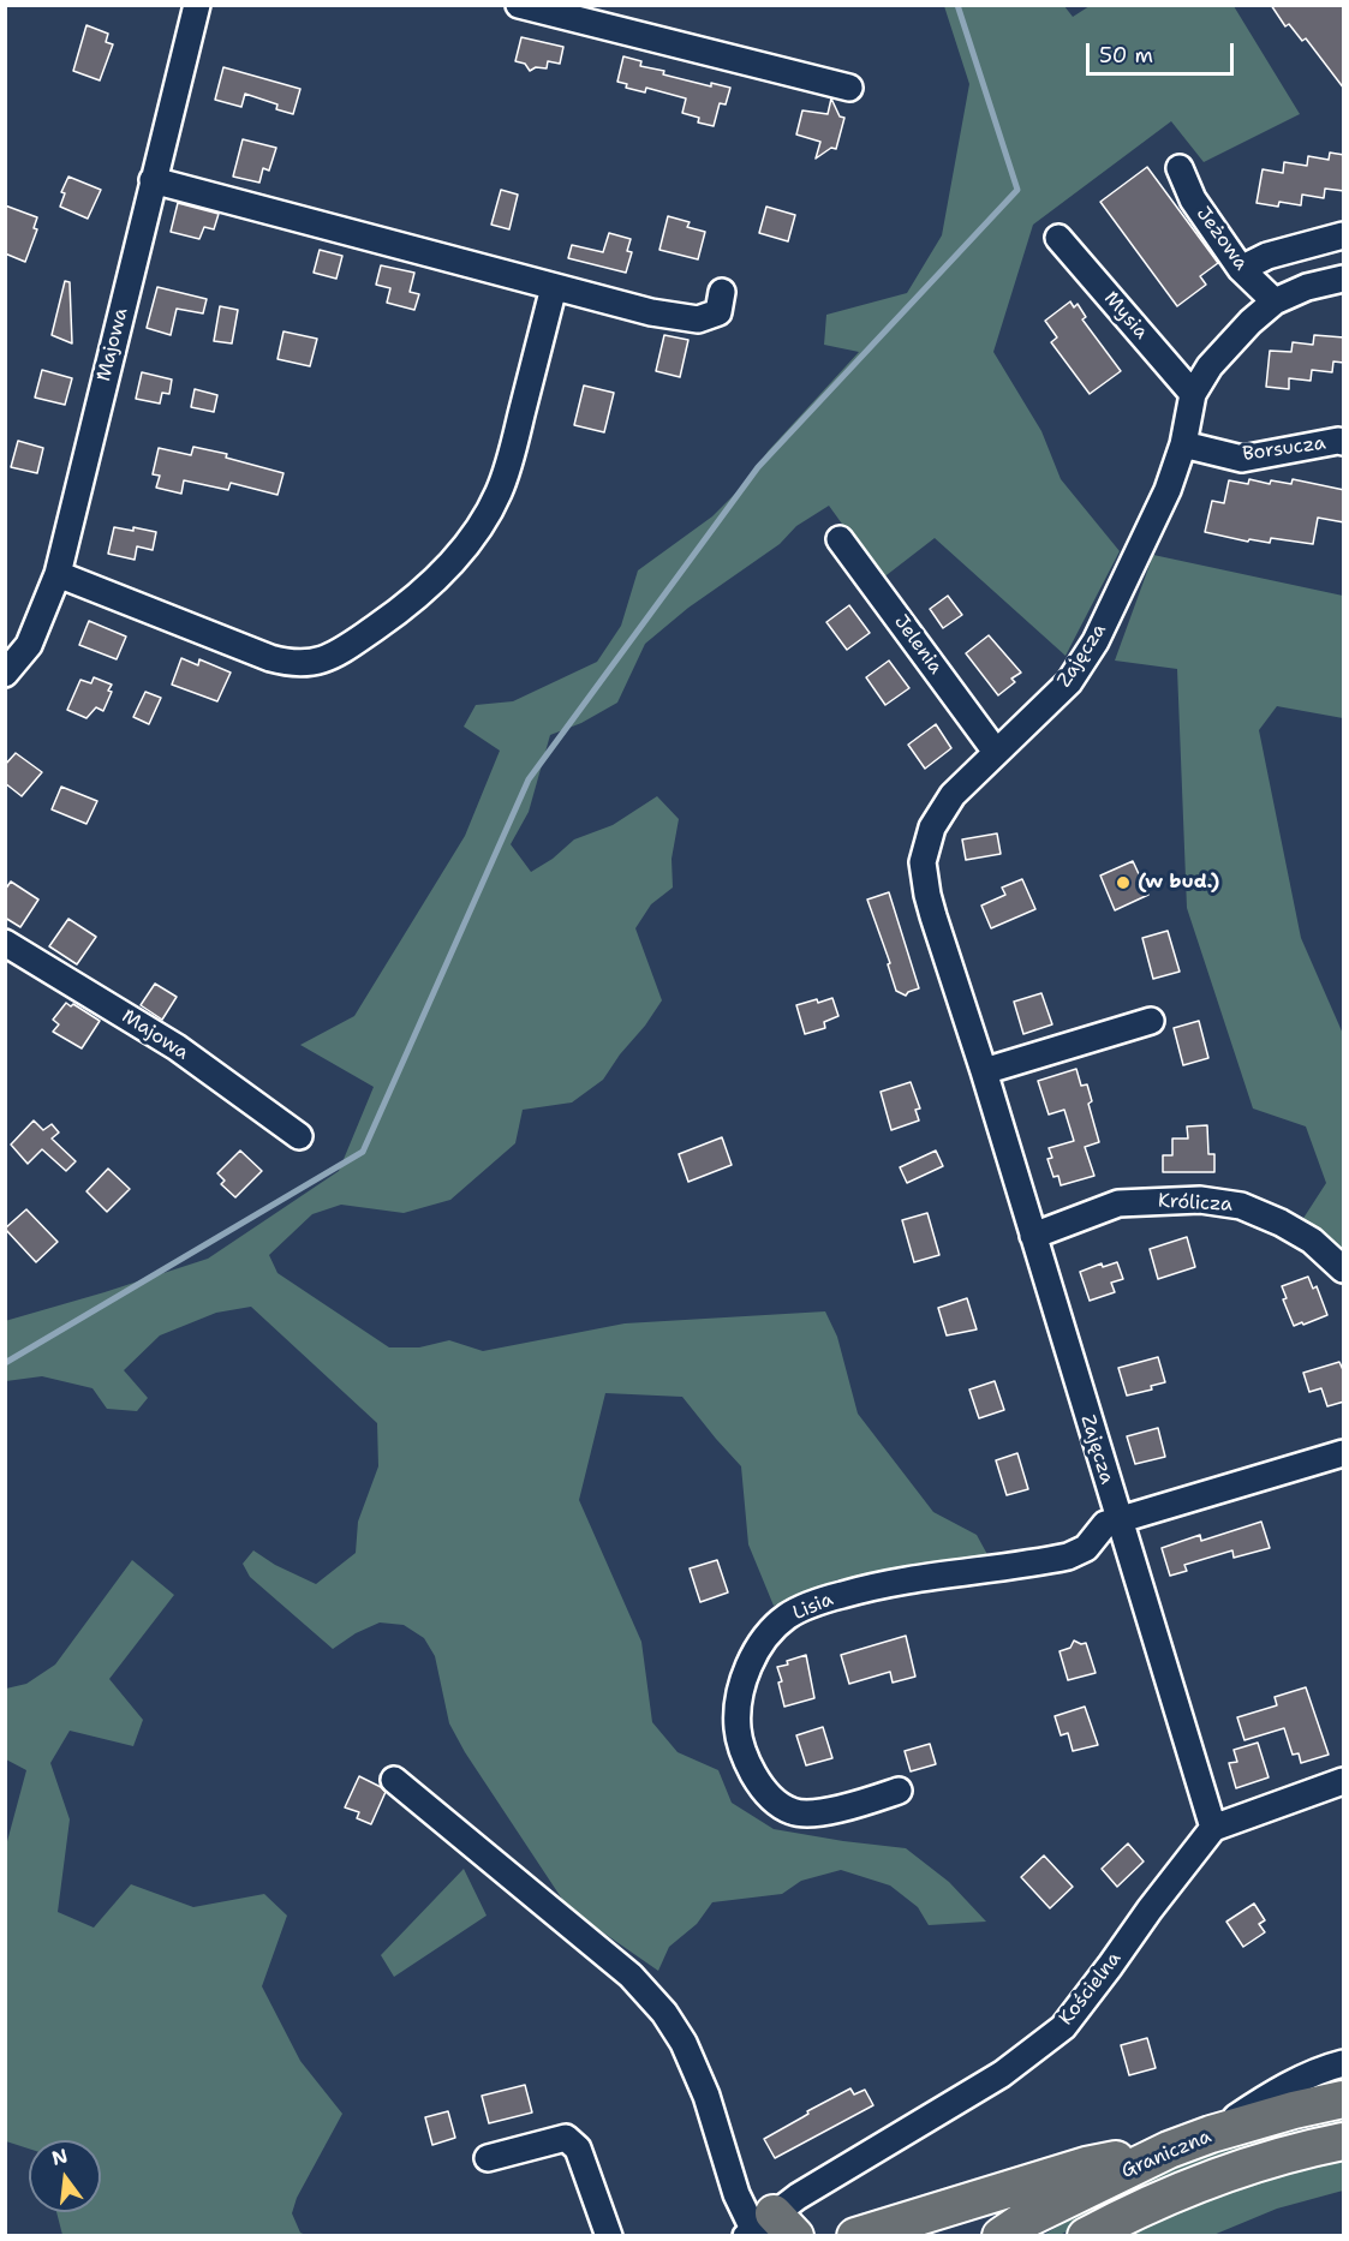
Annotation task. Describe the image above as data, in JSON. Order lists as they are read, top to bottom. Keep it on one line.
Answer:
{"streets":{"highway":["Graniczna"],"street":["Jeżowa","Mysia","Majowa","Borsucza","Jelenia","Zajęcza","Królicza","Lisia","Kościelna"]},"crossings":[["Jeżowa","Zajęcza"],["Mysia","Zajęcza"],["Borsucza","Zajęcza"],["Jelenia","Zajęcza"],["Zajęcza","Królicza"],["Zajęcza","Lisia"],["Zajęcza","Kościelna"]],"places":["(w bud.)"],"scale_bar":"50 m","north":"top"}
